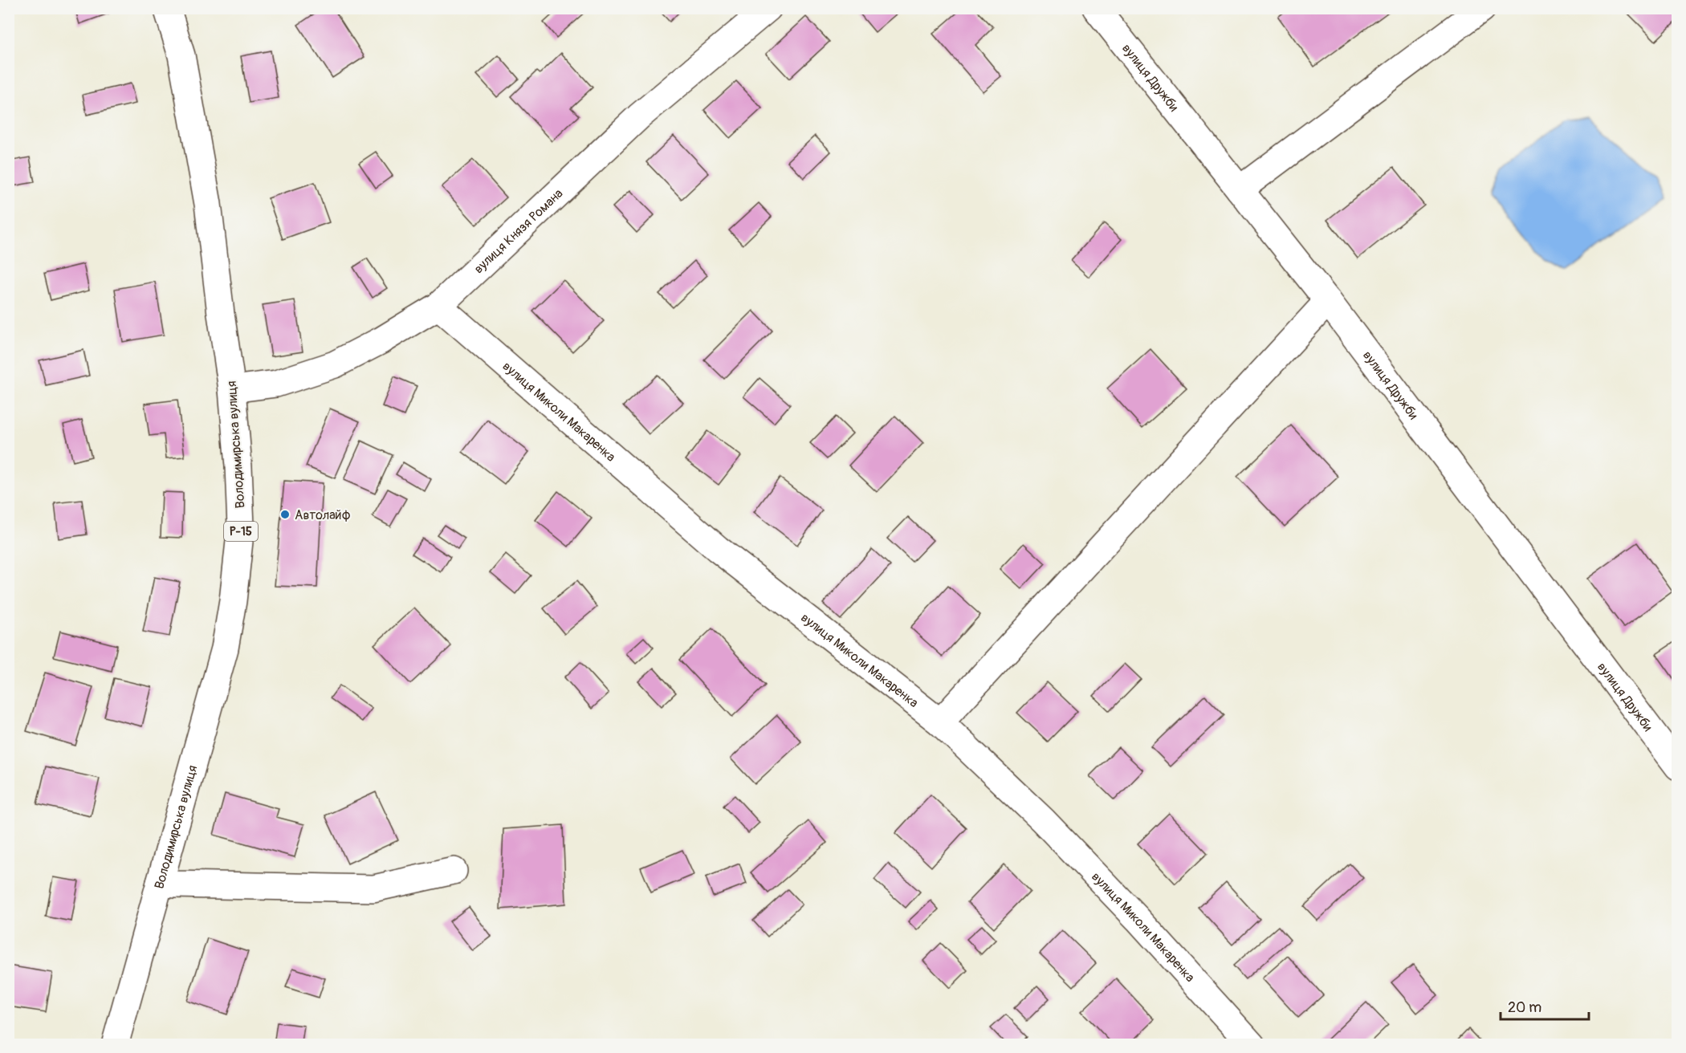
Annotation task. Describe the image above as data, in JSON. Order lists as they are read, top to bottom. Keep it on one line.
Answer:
{"streets":{"street":["вулиця Дружби","вулиця Князя Романа","вулиця Миколи Макаренка","Володимирська вулиця","Р-15"]},"crossings":[["вулиця Князя Романа","вулиця Миколи Макаренка"],["вулиця Князя Романа","Володимирська вулиця"]],"places":["Автолайф"],"scale_bar":"20 m"}
